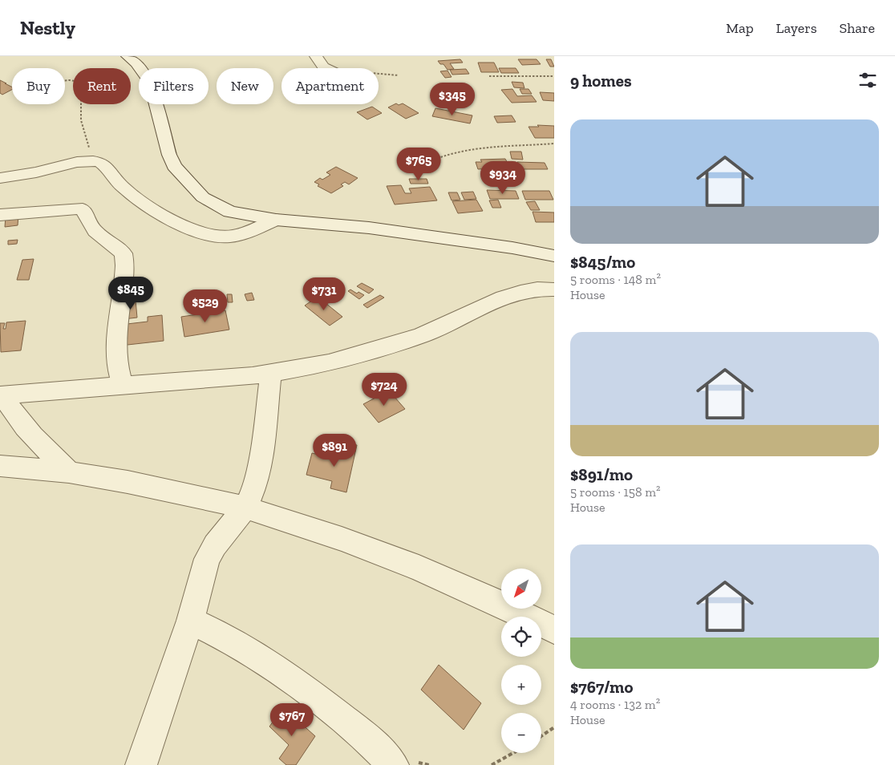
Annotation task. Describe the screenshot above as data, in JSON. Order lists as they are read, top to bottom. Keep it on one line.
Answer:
{"north":"bottom left","page":{"header":"Nestly","nav":["Map","Layers","Share"],"heading":"9 homes","chip":["Buy","Rent","Filters","New","Apartment"],"price":["$345","$765","$934","$845","$731","$529","$724","$891","$767"],"list":[{"name":"$845/mo","note":"5 rooms · 148 m² · House"},{"name":"$891/mo","note":"5 rooms · 158 m² · House"},{"name":"$767/mo","note":"4 rooms · 132 m² · House"}],"map_buttons":["+","−"]}}
